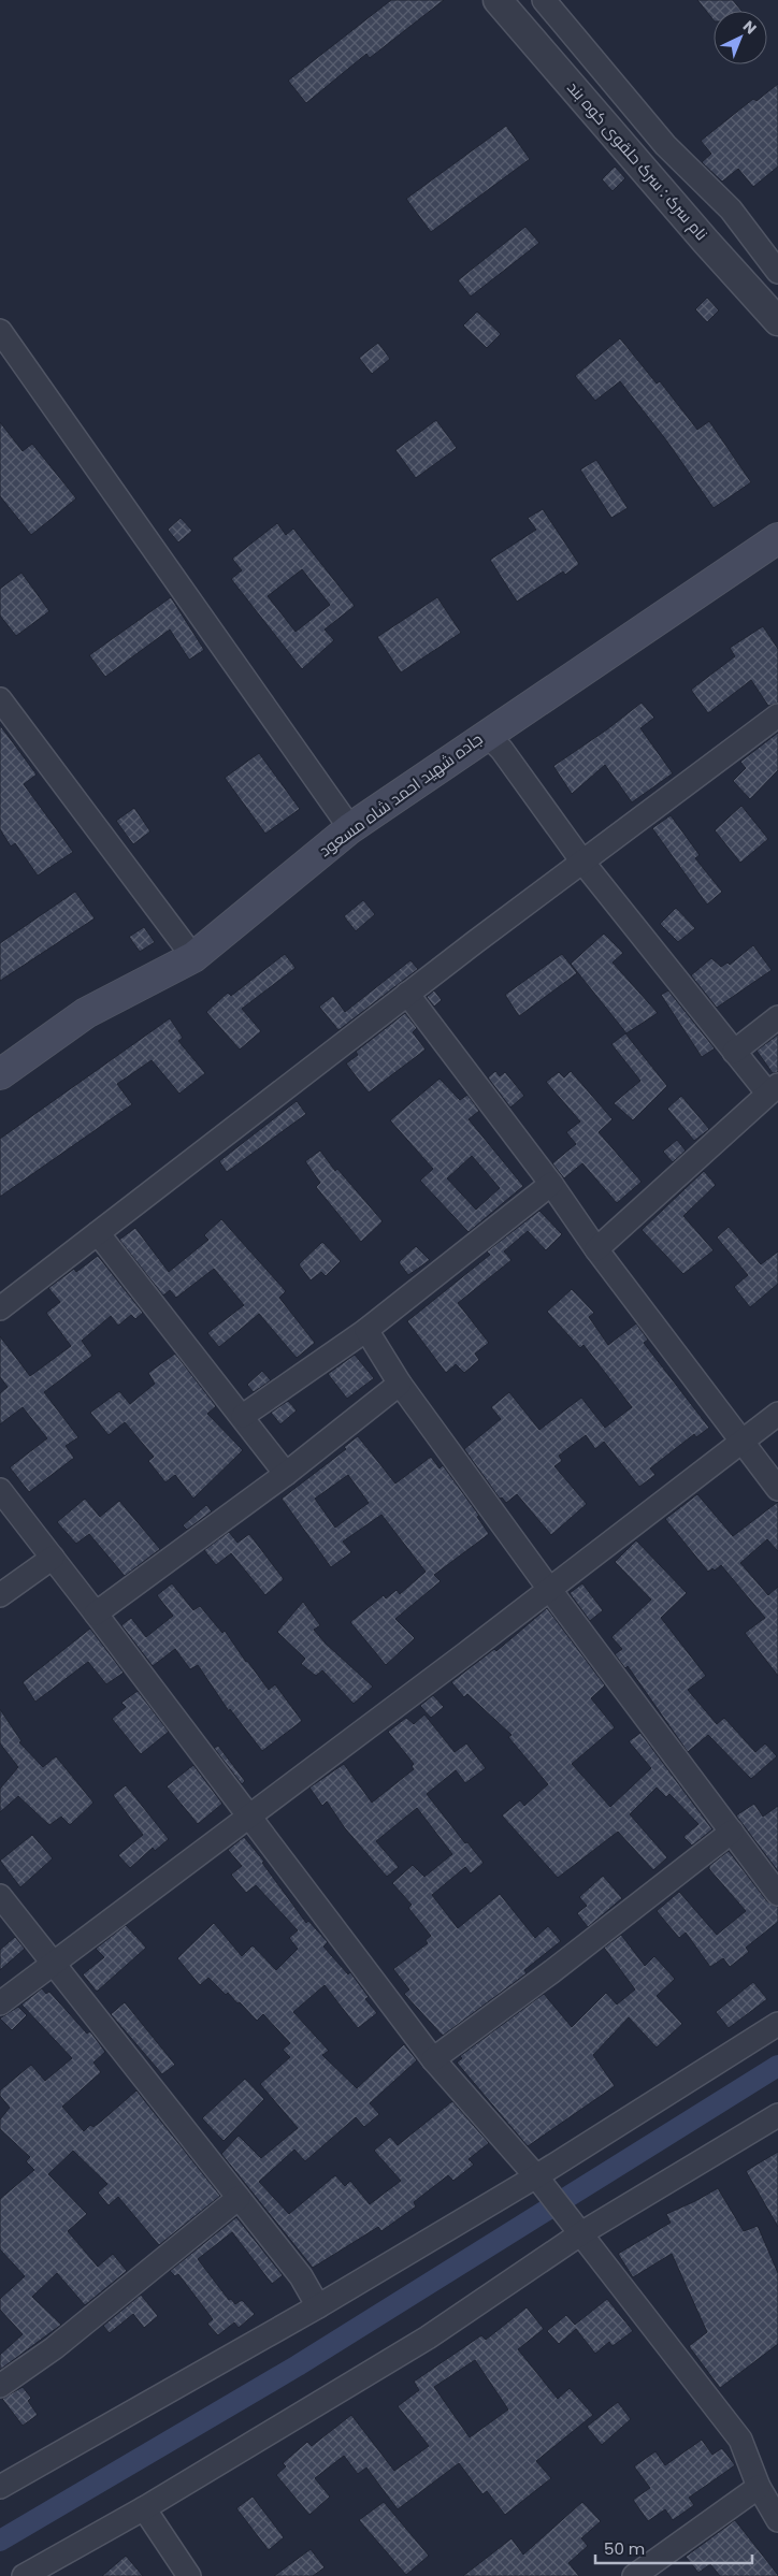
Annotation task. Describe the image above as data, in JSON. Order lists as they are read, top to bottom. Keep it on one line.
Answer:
{"streets":{"main road":["جاده شهيد احمد شاه مسعود"],"street":["نام سرک : سرک حلقوی کوه بند"]},"scale_bar":"50 m","north":"top right"}
